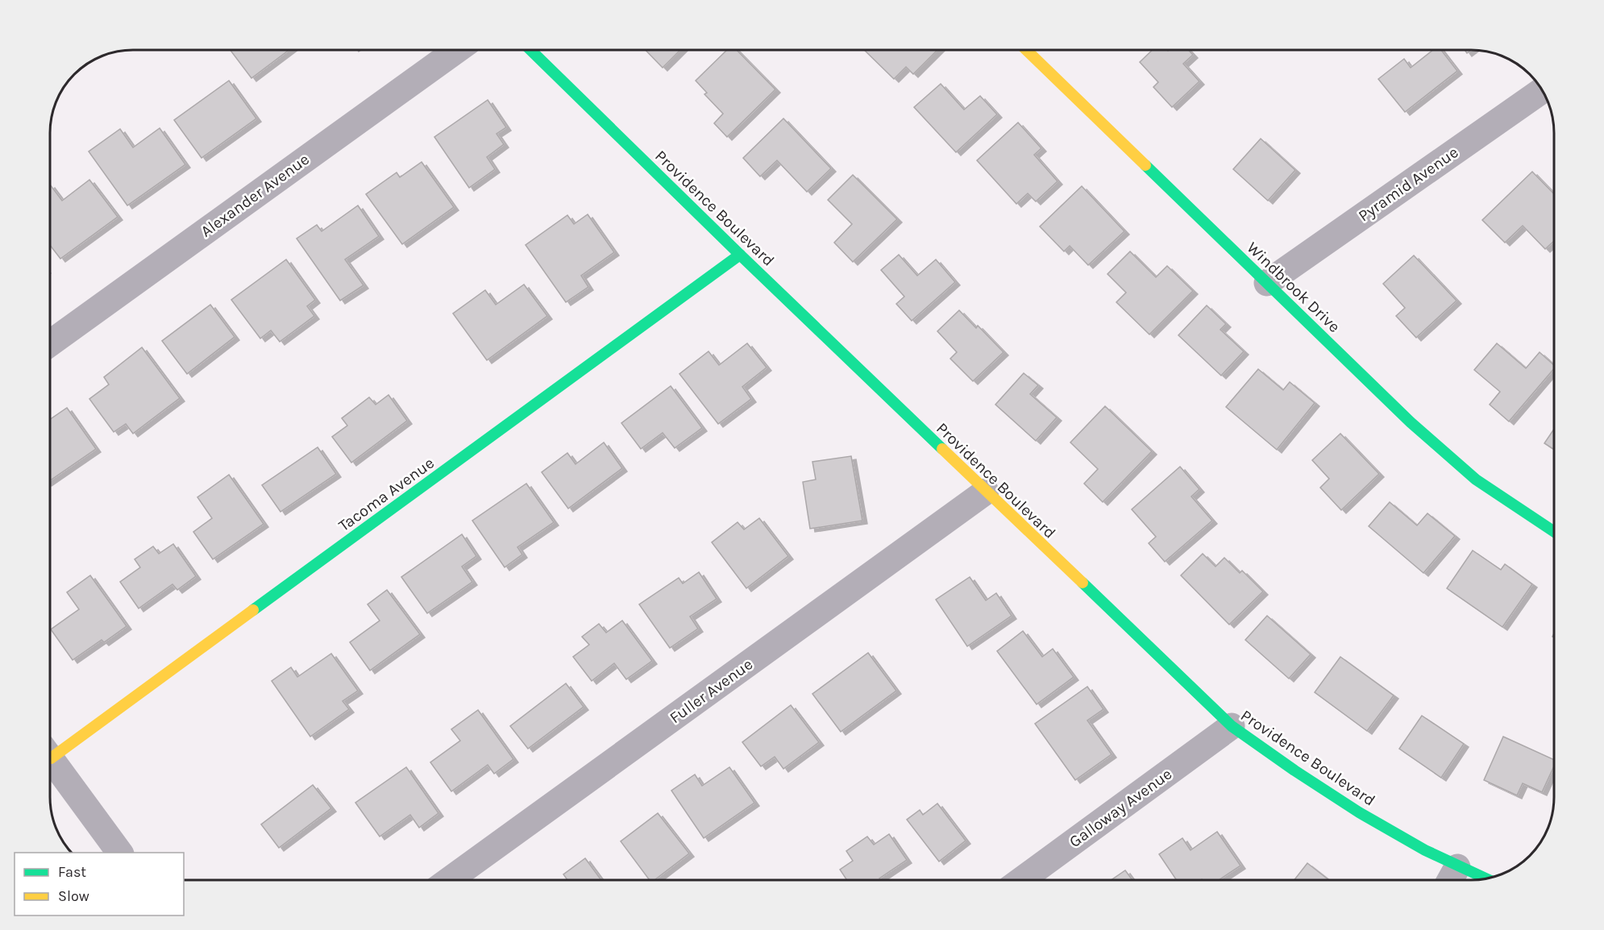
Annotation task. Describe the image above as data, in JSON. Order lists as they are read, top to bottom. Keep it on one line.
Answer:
{"streets":{"street":["Pyramid Avenue","Alexander Avenue","Providence Boulevard","Windbrook Drive","Tacoma Avenue","Fuller Avenue","Galloway Avenue"]},"crossings":[["Pyramid Avenue","Windbrook Drive"],["Providence Boulevard","Tacoma Avenue"],["Providence Boulevard","Fuller Avenue"],["Providence Boulevard","Galloway Avenue"]],"legend":["Fast","Slow"]}
